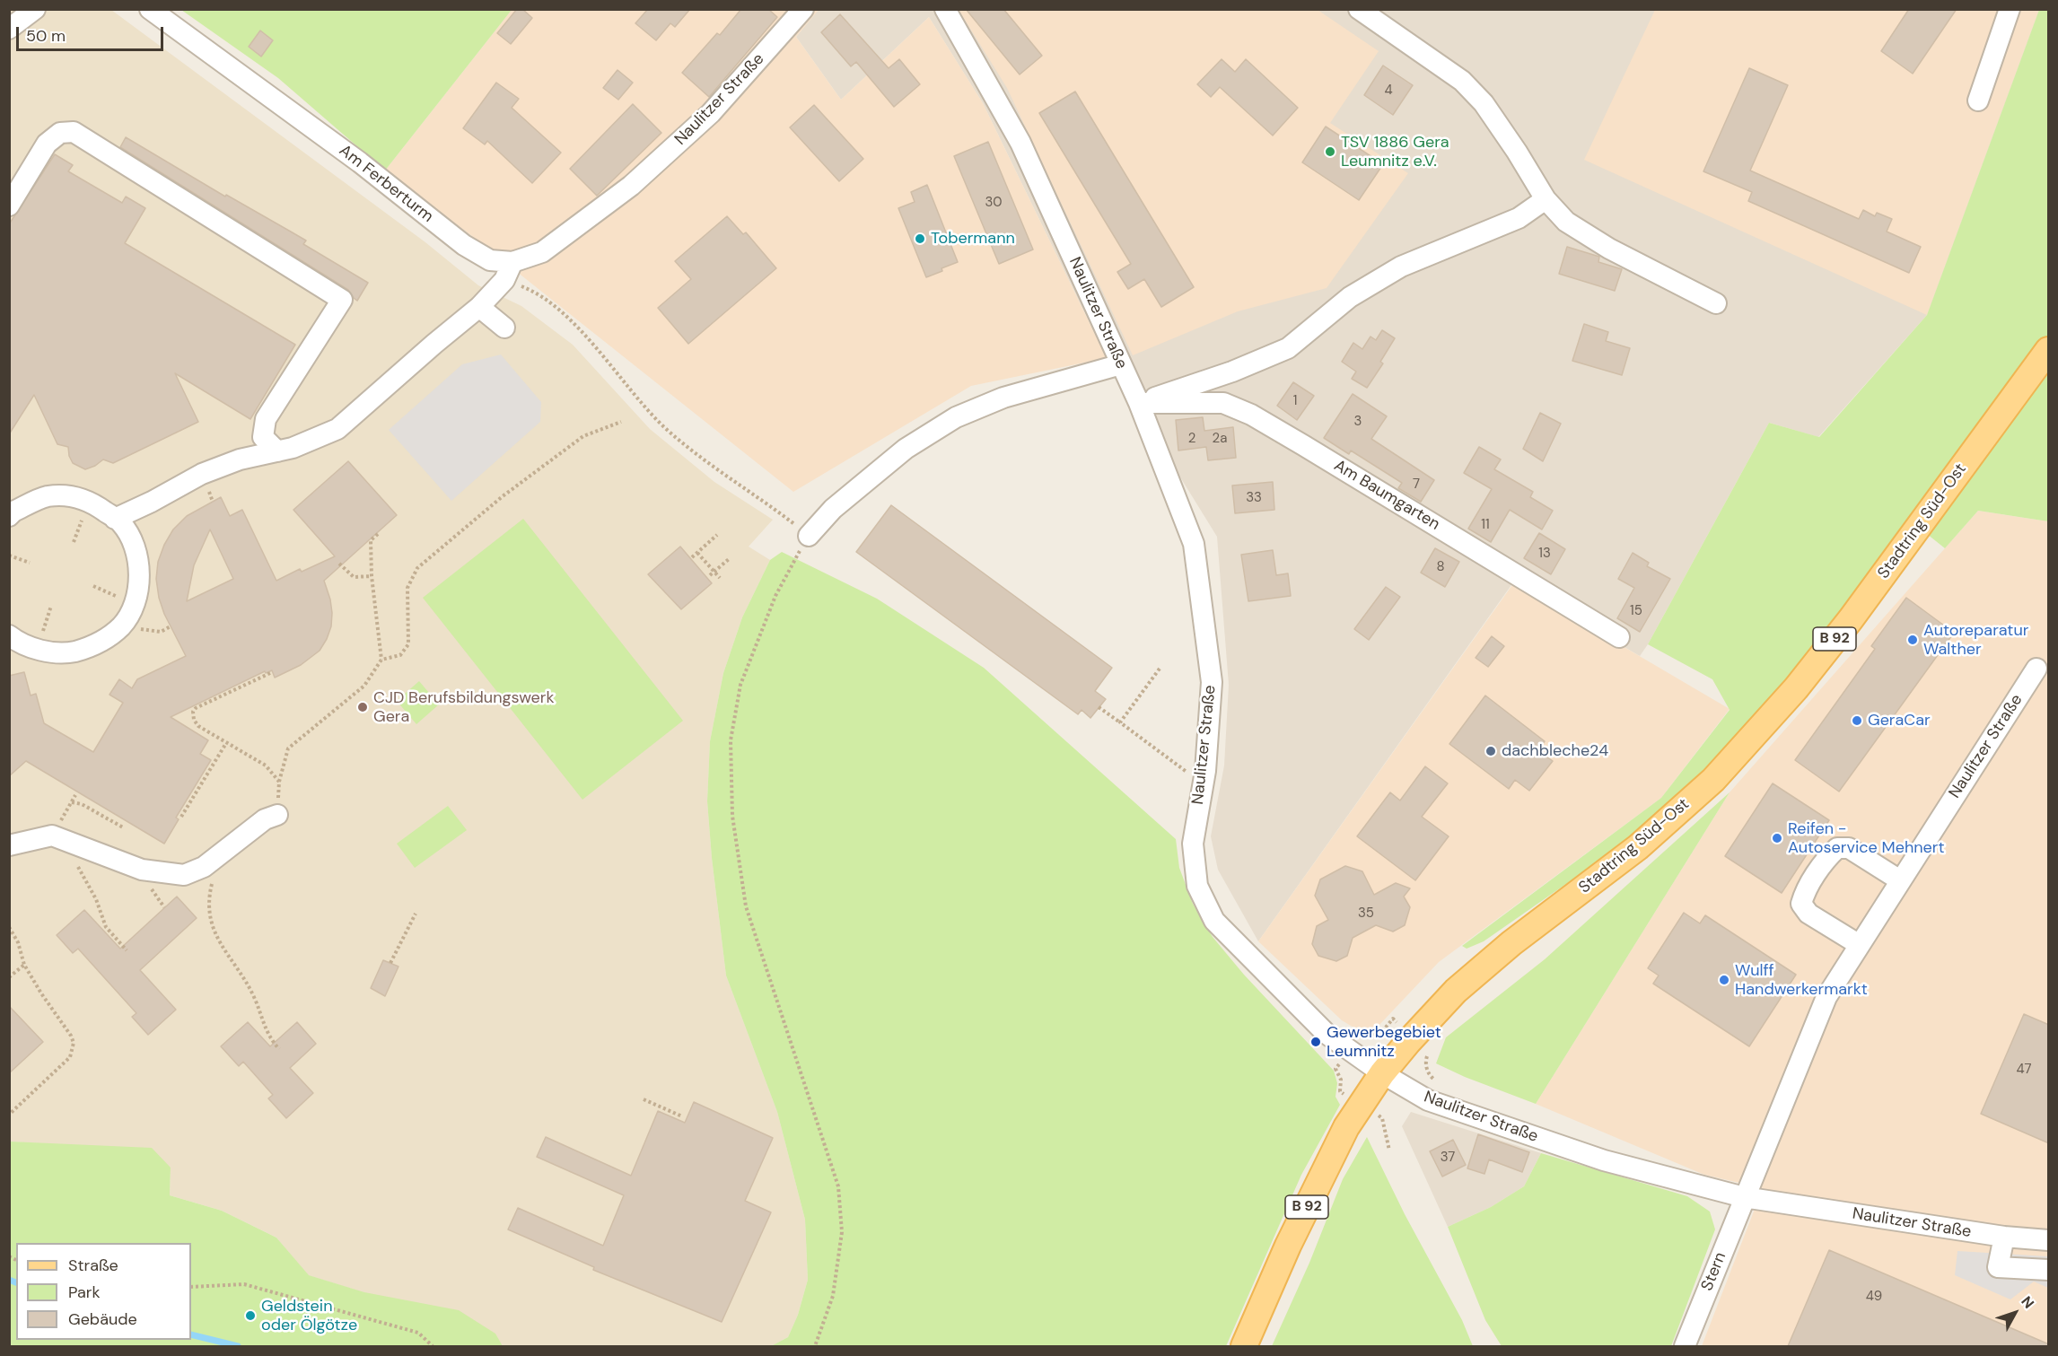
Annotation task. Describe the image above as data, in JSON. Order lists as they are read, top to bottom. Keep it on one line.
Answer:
{"streets":{"main road":["Stadtring Süd-Ost","B 92"],"street":["Naulitzer Straße","Am Ferberturm","Am Baumgarten","Stern"]},"crossings":[["Naulitzer Straße","Am Ferberturm"],["Naulitzer Straße","Am Baumgarten"],["Naulitzer Straße","Stadtring Süd-Ost"],["Naulitzer Straße","Stern"]],"places":["TSV 1886 Gera Leumnitz e.V.","Tobermann","Autoreparatur Walther","CJD Berufsbildungswerk Gera","GeraCar","dachbleche24","Reifen - Autoservice Mehnert","Wulff Handwerkermarkt","Gewerbegebiet Leumnitz","Geldstein oder Ölgötze"],"house_numbers":["4","30","1","3","2","2a","7","33","11","13","8","15","35","47","37","49"],"legend":["Straße","Park","Gebäude"],"scale_bar":"50 m","north":"top right"}
